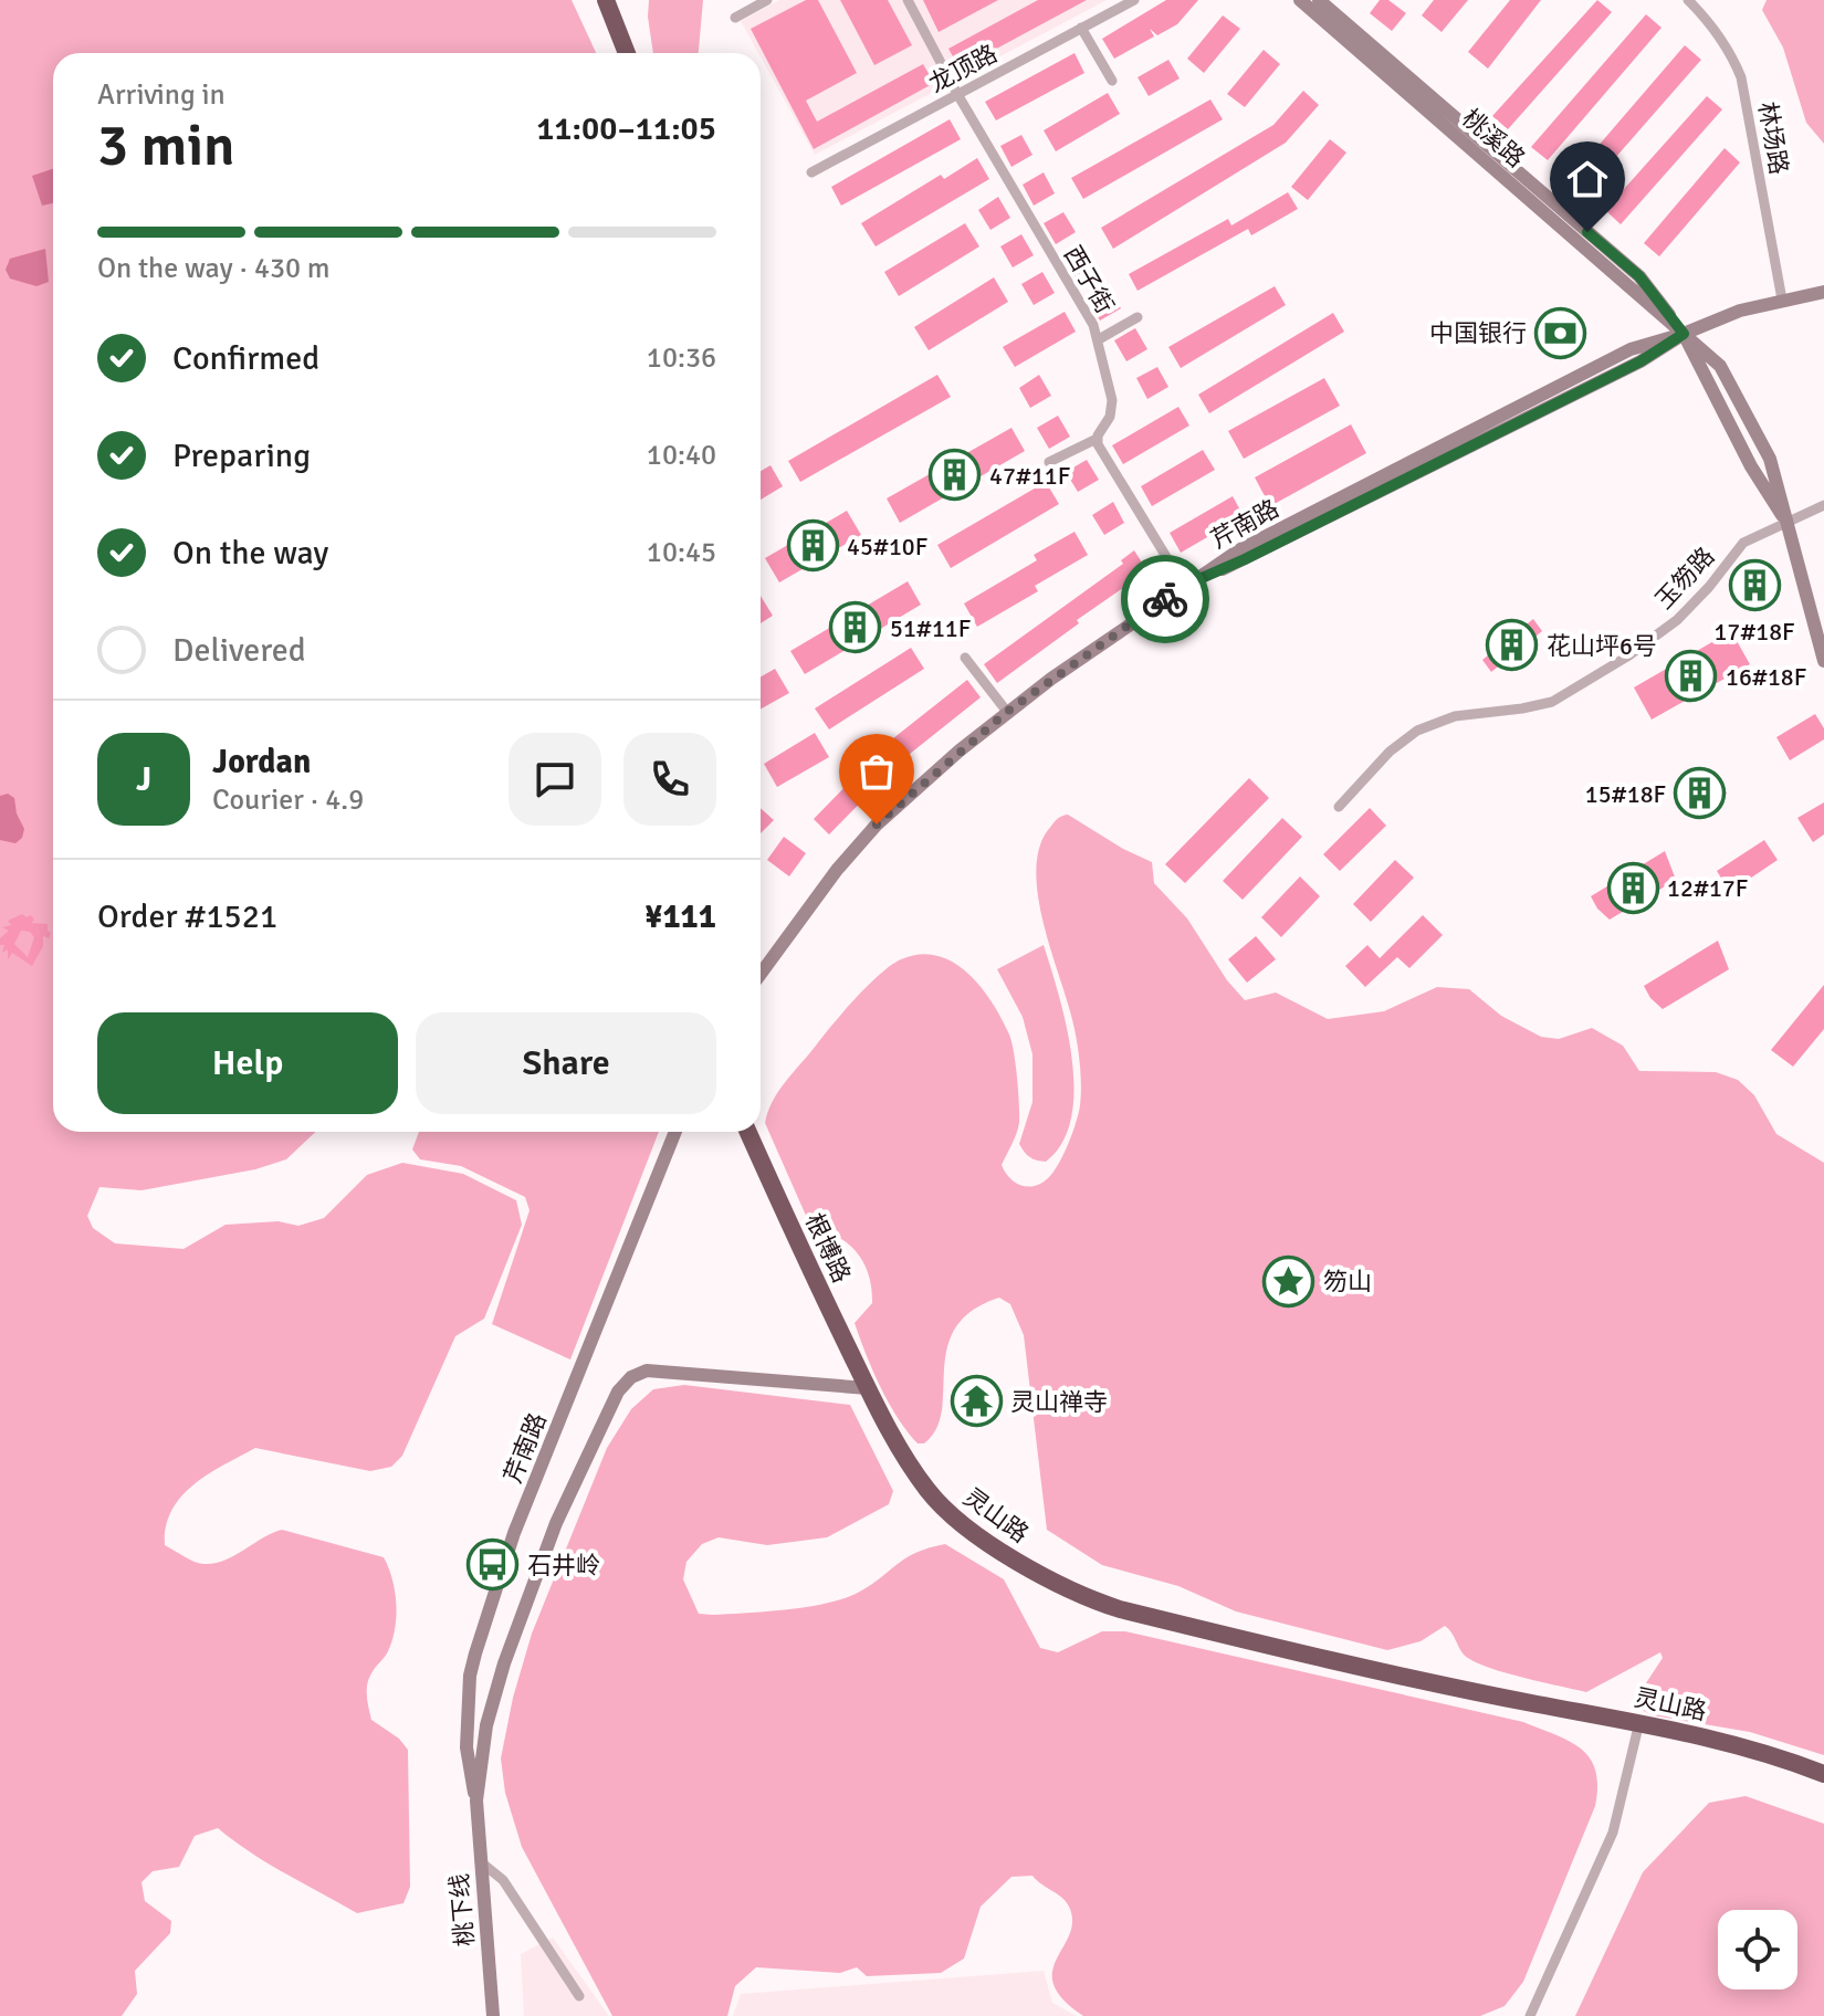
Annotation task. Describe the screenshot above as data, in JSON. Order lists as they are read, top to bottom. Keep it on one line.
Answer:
{"streets":{"highway":["根博路","灵山路"],"main road":["桃溪路","芹南路","桃下线"],"street":["龙顶路","林场路","西子街","玉笏路"]},"crossings":[["龙顶路","西子街"],["桃溪路","芹南路"],["林场路","芹南路"],["芹南路","桃下线"],["根博路","灵山路"]],"places":{"bank":["中国银行"],"building":["47#11F","45#10F","17#18F","51#11F","花山坪6号","16#18F","15#18F","12#17F"],"place":["笏山"],"temple":["灵山禅寺"],"bus stop":["石井岭"]},"page":{"heading":["3 min","Arriving in","11:00–11:05"],"panel":["Jordan","Courier · 4.9","Order #1521","¥111"],"bar":"On the way · 430 m","list":[["Confirmed","10:36"],["Preparing","10:40"],["On the way","10:45"],"Delivered"],"round":"J","buttons":["Help","Share"]}}
